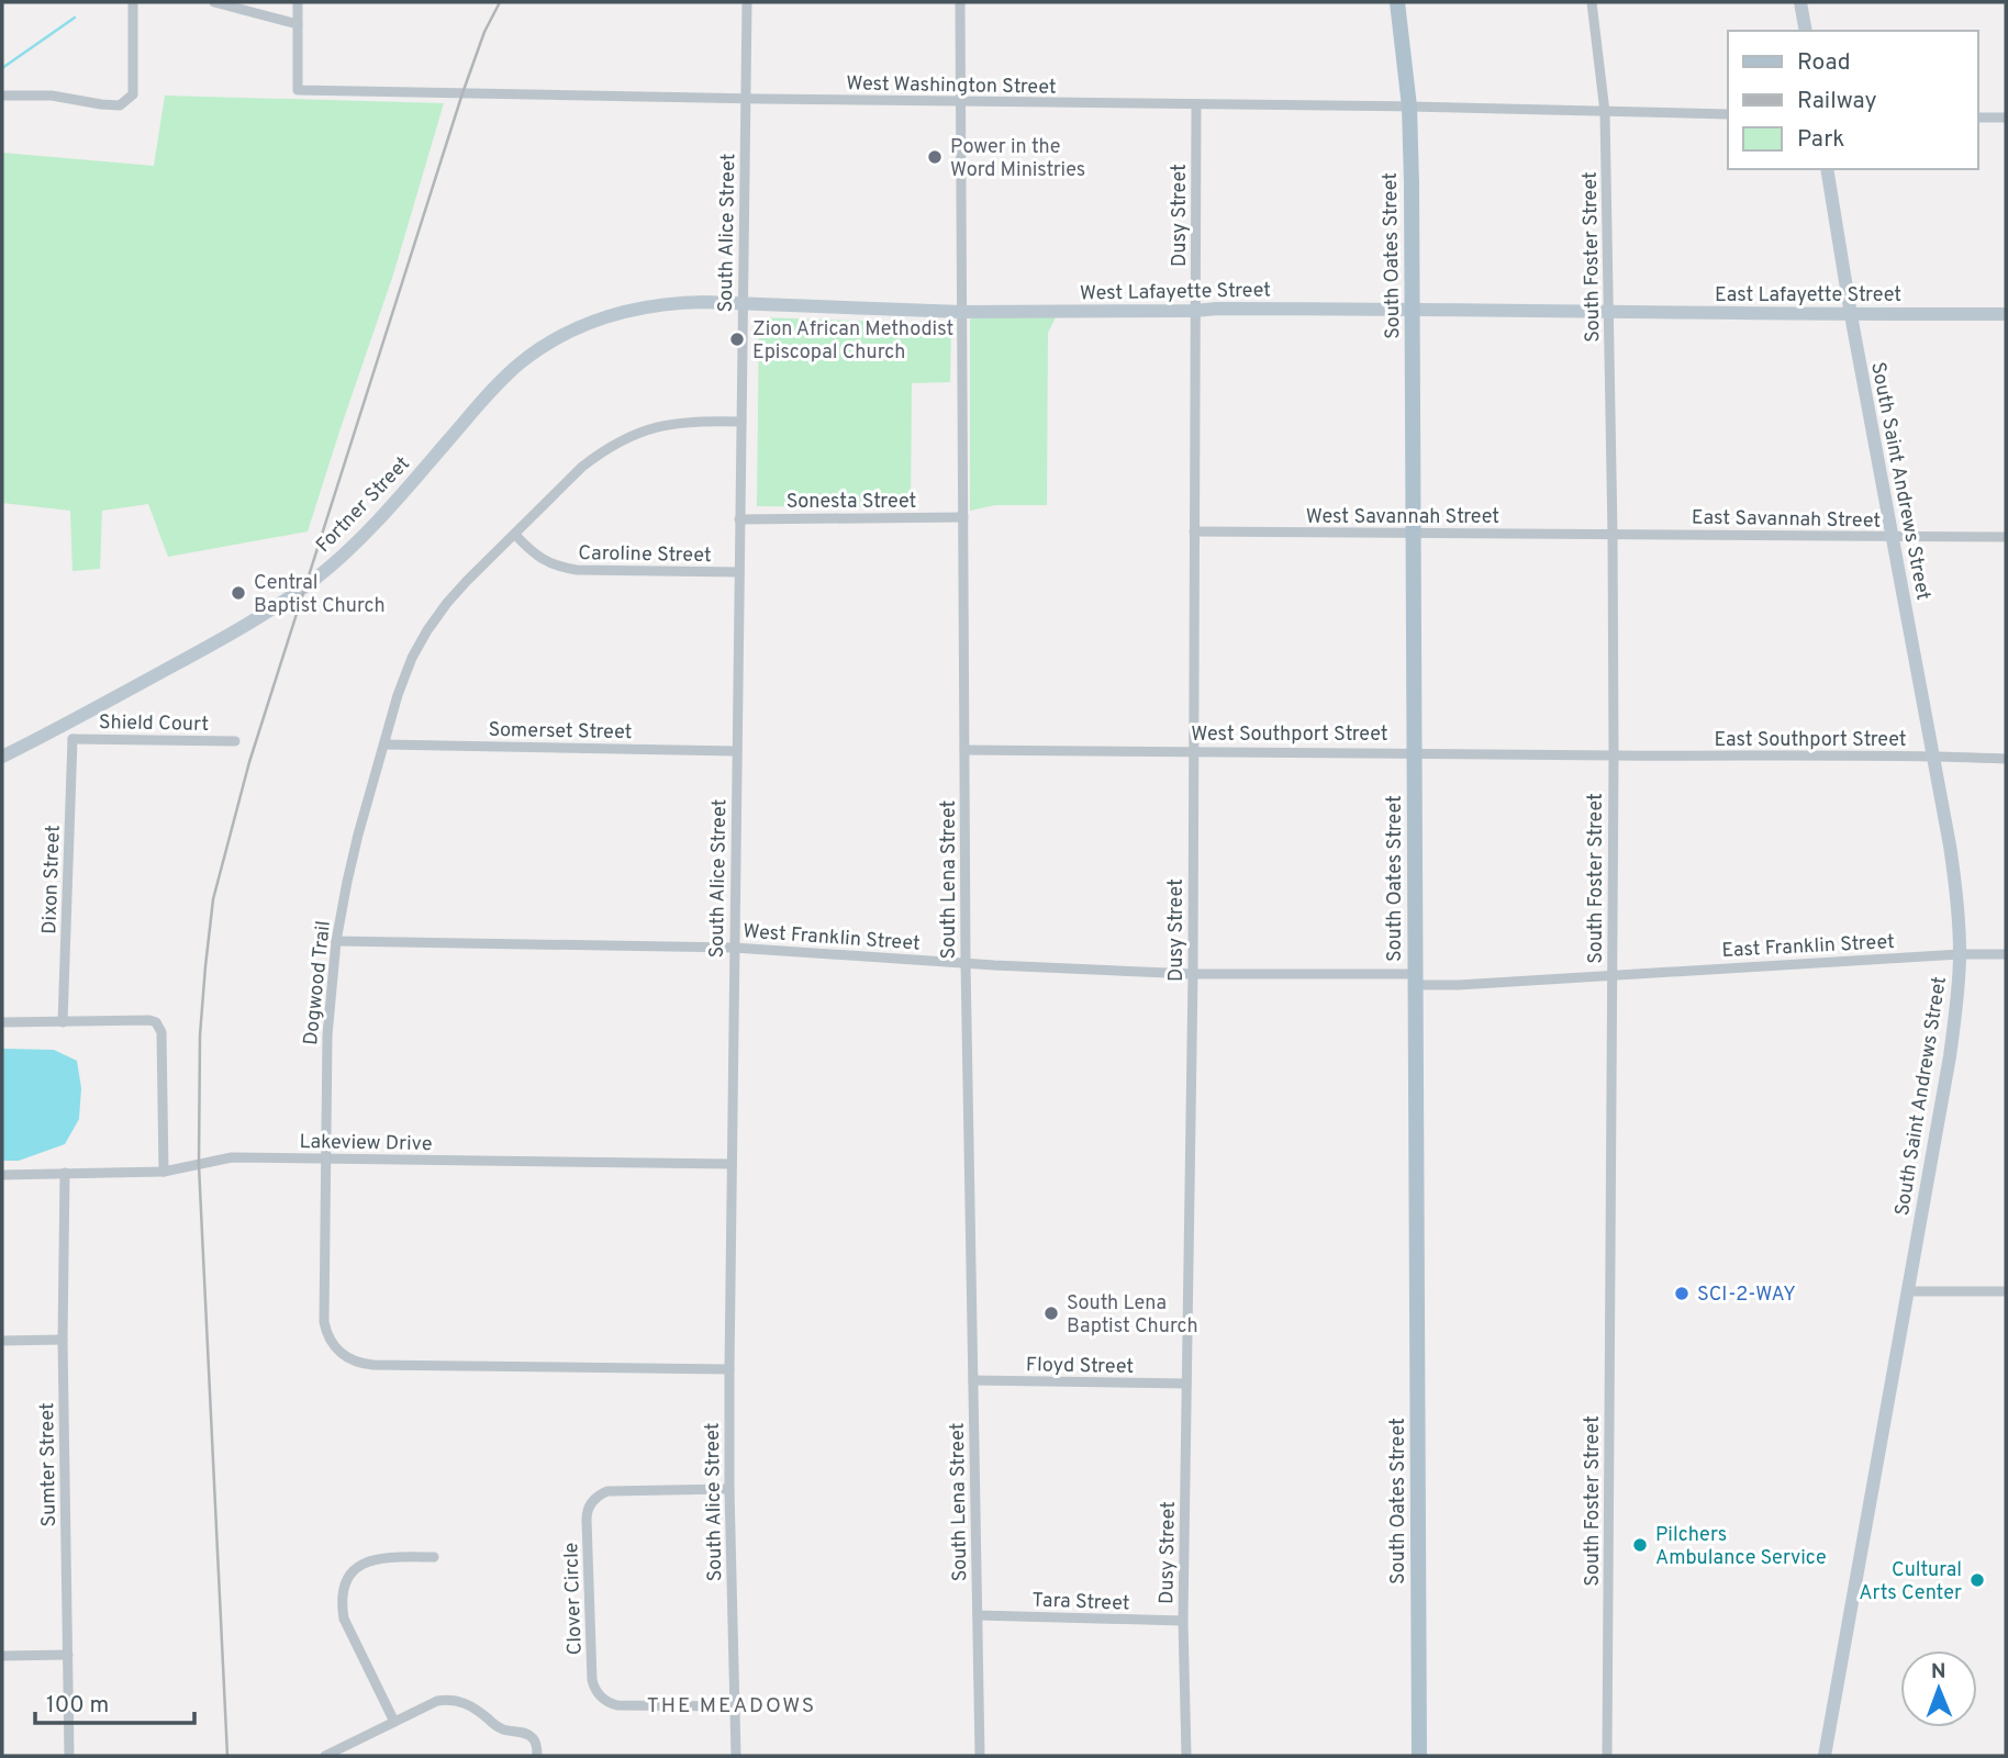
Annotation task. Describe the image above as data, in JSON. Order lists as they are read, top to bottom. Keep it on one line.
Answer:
{"streets":{"main road":["South Oates Street"],"street":["West Washington Street","Dusy Street","South Alice Street","South Foster Street","West Lafayette Street","East Lafayette Street","South Saint Andrews Street","Sonesta Street","Fortner Street","West Savannah Street","East Savannah Street","Caroline Street","Shield Court","Somerset Street","West Southport Street","East Southport Street","Dixon Street","South Lena Street","West Franklin Street","East Franklin Street","Dogwood Trail","Lakeview Drive","Floyd Street","Sumter Street","Clover Circle","Tara Street"]},"crossings":[["West Washington Street","Dusy Street"],["West Washington Street","South Alice Street"],["West Washington Street","South Oates Street"],["West Washington Street","South Foster Street"],["West Washington Street","South Lena Street"],["Dusy Street","West Lafayette Street"],["Dusy Street","West Savannah Street"],["Dusy Street","West Southport Street"],["Dusy Street","West Franklin Street"],["Dusy Street","Floyd Street"],["Dusy Street","Tara Street"],["South Alice Street","West Lafayette Street"],["South Alice Street","Sonesta Street"],["South Alice Street","Fortner Street"],["South Alice Street","Caroline Street"],["South Alice Street","Somerset Street"],["South Alice Street","West Franklin Street"],["South Alice Street","Dogwood Trail"],["South Alice Street","Lakeview Drive"],["South Alice Street","Clover Circle"],["South Oates Street","West Lafayette Street"],["South Oates Street","West Savannah Street"],["South Oates Street","West Southport Street"],["South Oates Street","West Franklin Street"],["South Foster Street","West Lafayette Street"],["South Foster Street","East Lafayette Street"],["South Foster Street","West Savannah Street"],["South Foster Street","East Savannah Street"],["South Foster Street","West Southport Street"],["South Foster Street","East Southport Street"],["South Foster Street","West Franklin Street"],["South Foster Street","East Franklin Street"],["West Lafayette Street","East Lafayette Street"],["West Lafayette Street","Fortner Street"],["West Lafayette Street","South Lena Street"],["East Lafayette Street","South Saint Andrews Street"],["South Saint Andrews Street","East Savannah Street"],["South Saint Andrews Street","East Southport Street"],["South Saint Andrews Street","East Franklin Street"],["Sonesta Street","South Lena Street"],["West Savannah Street","East Savannah Street"],["Caroline Street","Dogwood Trail"],["Shield Court","Dixon Street"],["Somerset Street","Dogwood Trail"],["West Southport Street","East Southport Street"],["West Southport Street","South Lena Street"],["South Lena Street","West Franklin Street"],["South Lena Street","Floyd Street"],["South Lena Street","Tara Street"],["West Franklin Street","East Franklin Street"],["West Franklin Street","Dogwood Trail"],["Dogwood Trail","Lakeview Drive"],["Lakeview Drive","Sumter Street"]],"districts":["THE MEADOWS"],"places":["Power in the Word Ministries","Zion African Methodist Episcopal Church","Central Baptist Church","SCI-2-WAY","South Lena Baptist Church","Pilchers Ambulance Service","Cultural Arts Center"],"legend":["Road","Railway","Park"],"scale_bar":"100 m","north":"top"}
